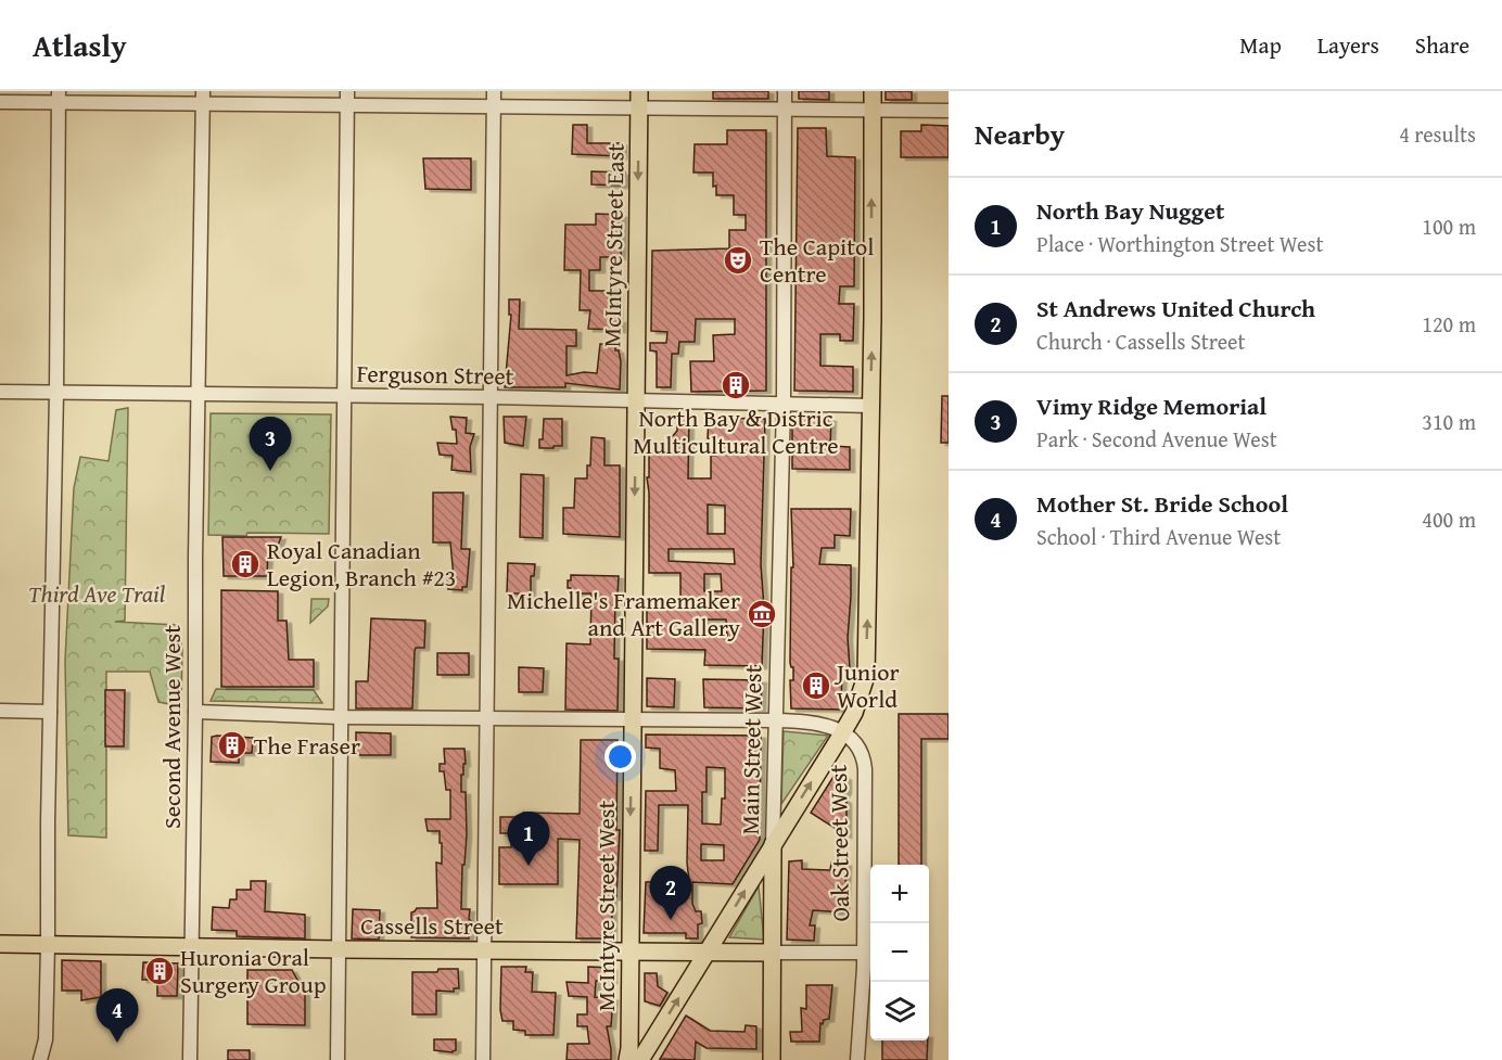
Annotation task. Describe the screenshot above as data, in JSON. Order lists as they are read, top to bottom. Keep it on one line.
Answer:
{"streets":{"main road":["McIntyre Street East","Main Street West","Oak Street West","McIntyre Street West","Cassells Street"],"street":["Ferguson Street","Second Avenue West"]},"crossings":[["McIntyre Street East","Ferguson Street"],["McIntyre Street East","McIntyre Street West"],["Ferguson Street","Second Avenue West"],["Ferguson Street","Main Street West"],["Ferguson Street","Oak Street West"],["Ferguson Street","McIntyre Street West"],["Second Avenue West","Cassells Street"],["Main Street West","Cassells Street"],["Oak Street West","Cassells Street"],["McIntyre Street West","Cassells Street"]],"one_way":["McIntyre Street East","Oak Street West","McIntyre Street West"],"parks":["Third Ave Trail"],"places":{"theatre":["The Capitol Centre"],"building":["North Bay & Distric Multicultural Centre","Royal Canadian Legion, Branch #23","Junior World","The Fraser","Huronia Oral Surgery Group"],"museum":["Michelle's Framemaker and Art Gallery"]},"page":{"header":"Atlasly","nav":["Map","Layers","Share"],"heading":["Nearby","4 results"],"list":[{"mark":"1","name":"North Bay Nugget","note":"Place · Worthington Street West","value":"100 m"},{"mark":"2","name":"St Andrews United Church","note":"Church · Cassells Street","value":"120 m"},{"mark":"3","name":"Vimy Ridge Memorial","note":"Park · Second Avenue West","value":"310 m"},{"mark":"4","name":"Mother St. Bride School","note":"School · Third Avenue West","value":"400 m"}],"pins":["3","1","2","4"],"map_buttons":["+","−"]}}
